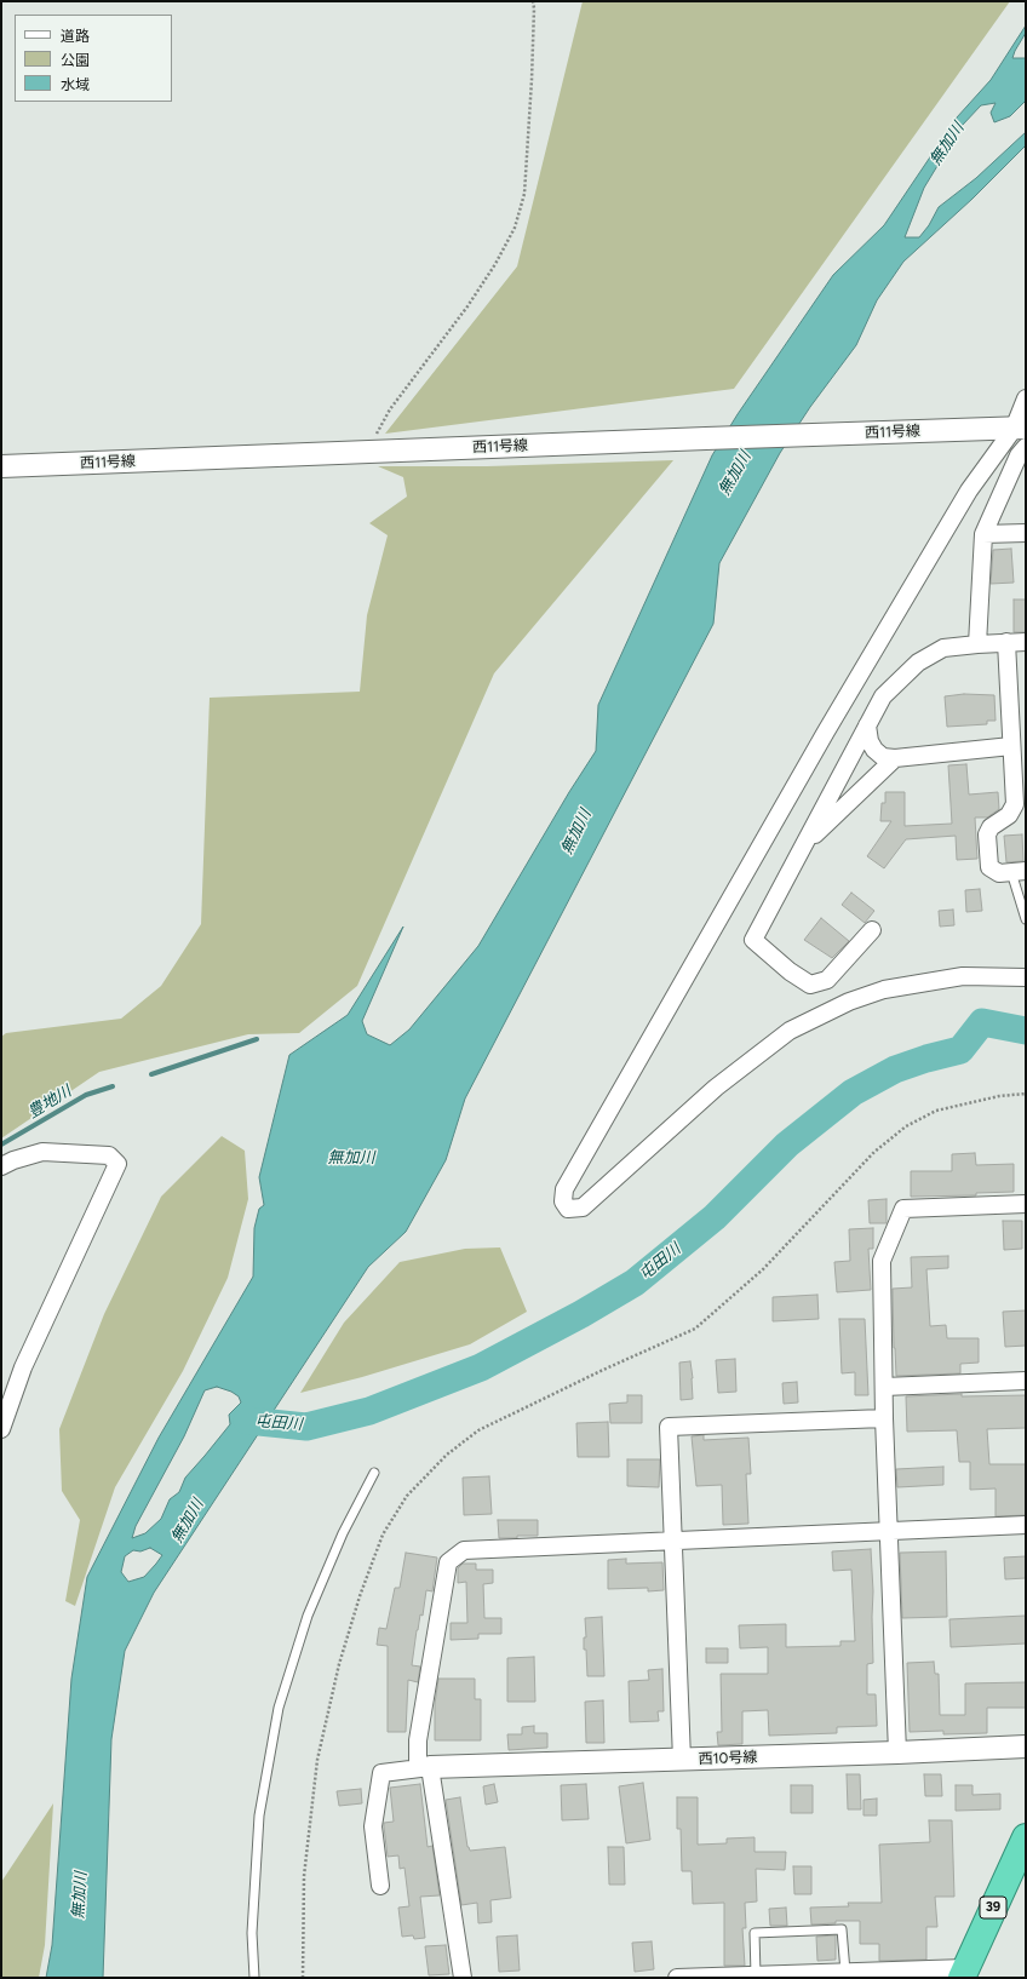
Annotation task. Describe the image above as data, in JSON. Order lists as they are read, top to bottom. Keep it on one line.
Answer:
{"streets":{"highway":["39"],"street":["西11号線","西10号線"]},"water":["無加川","豊地川","屯田川"],"legend":["道路","公園","水域"]}
